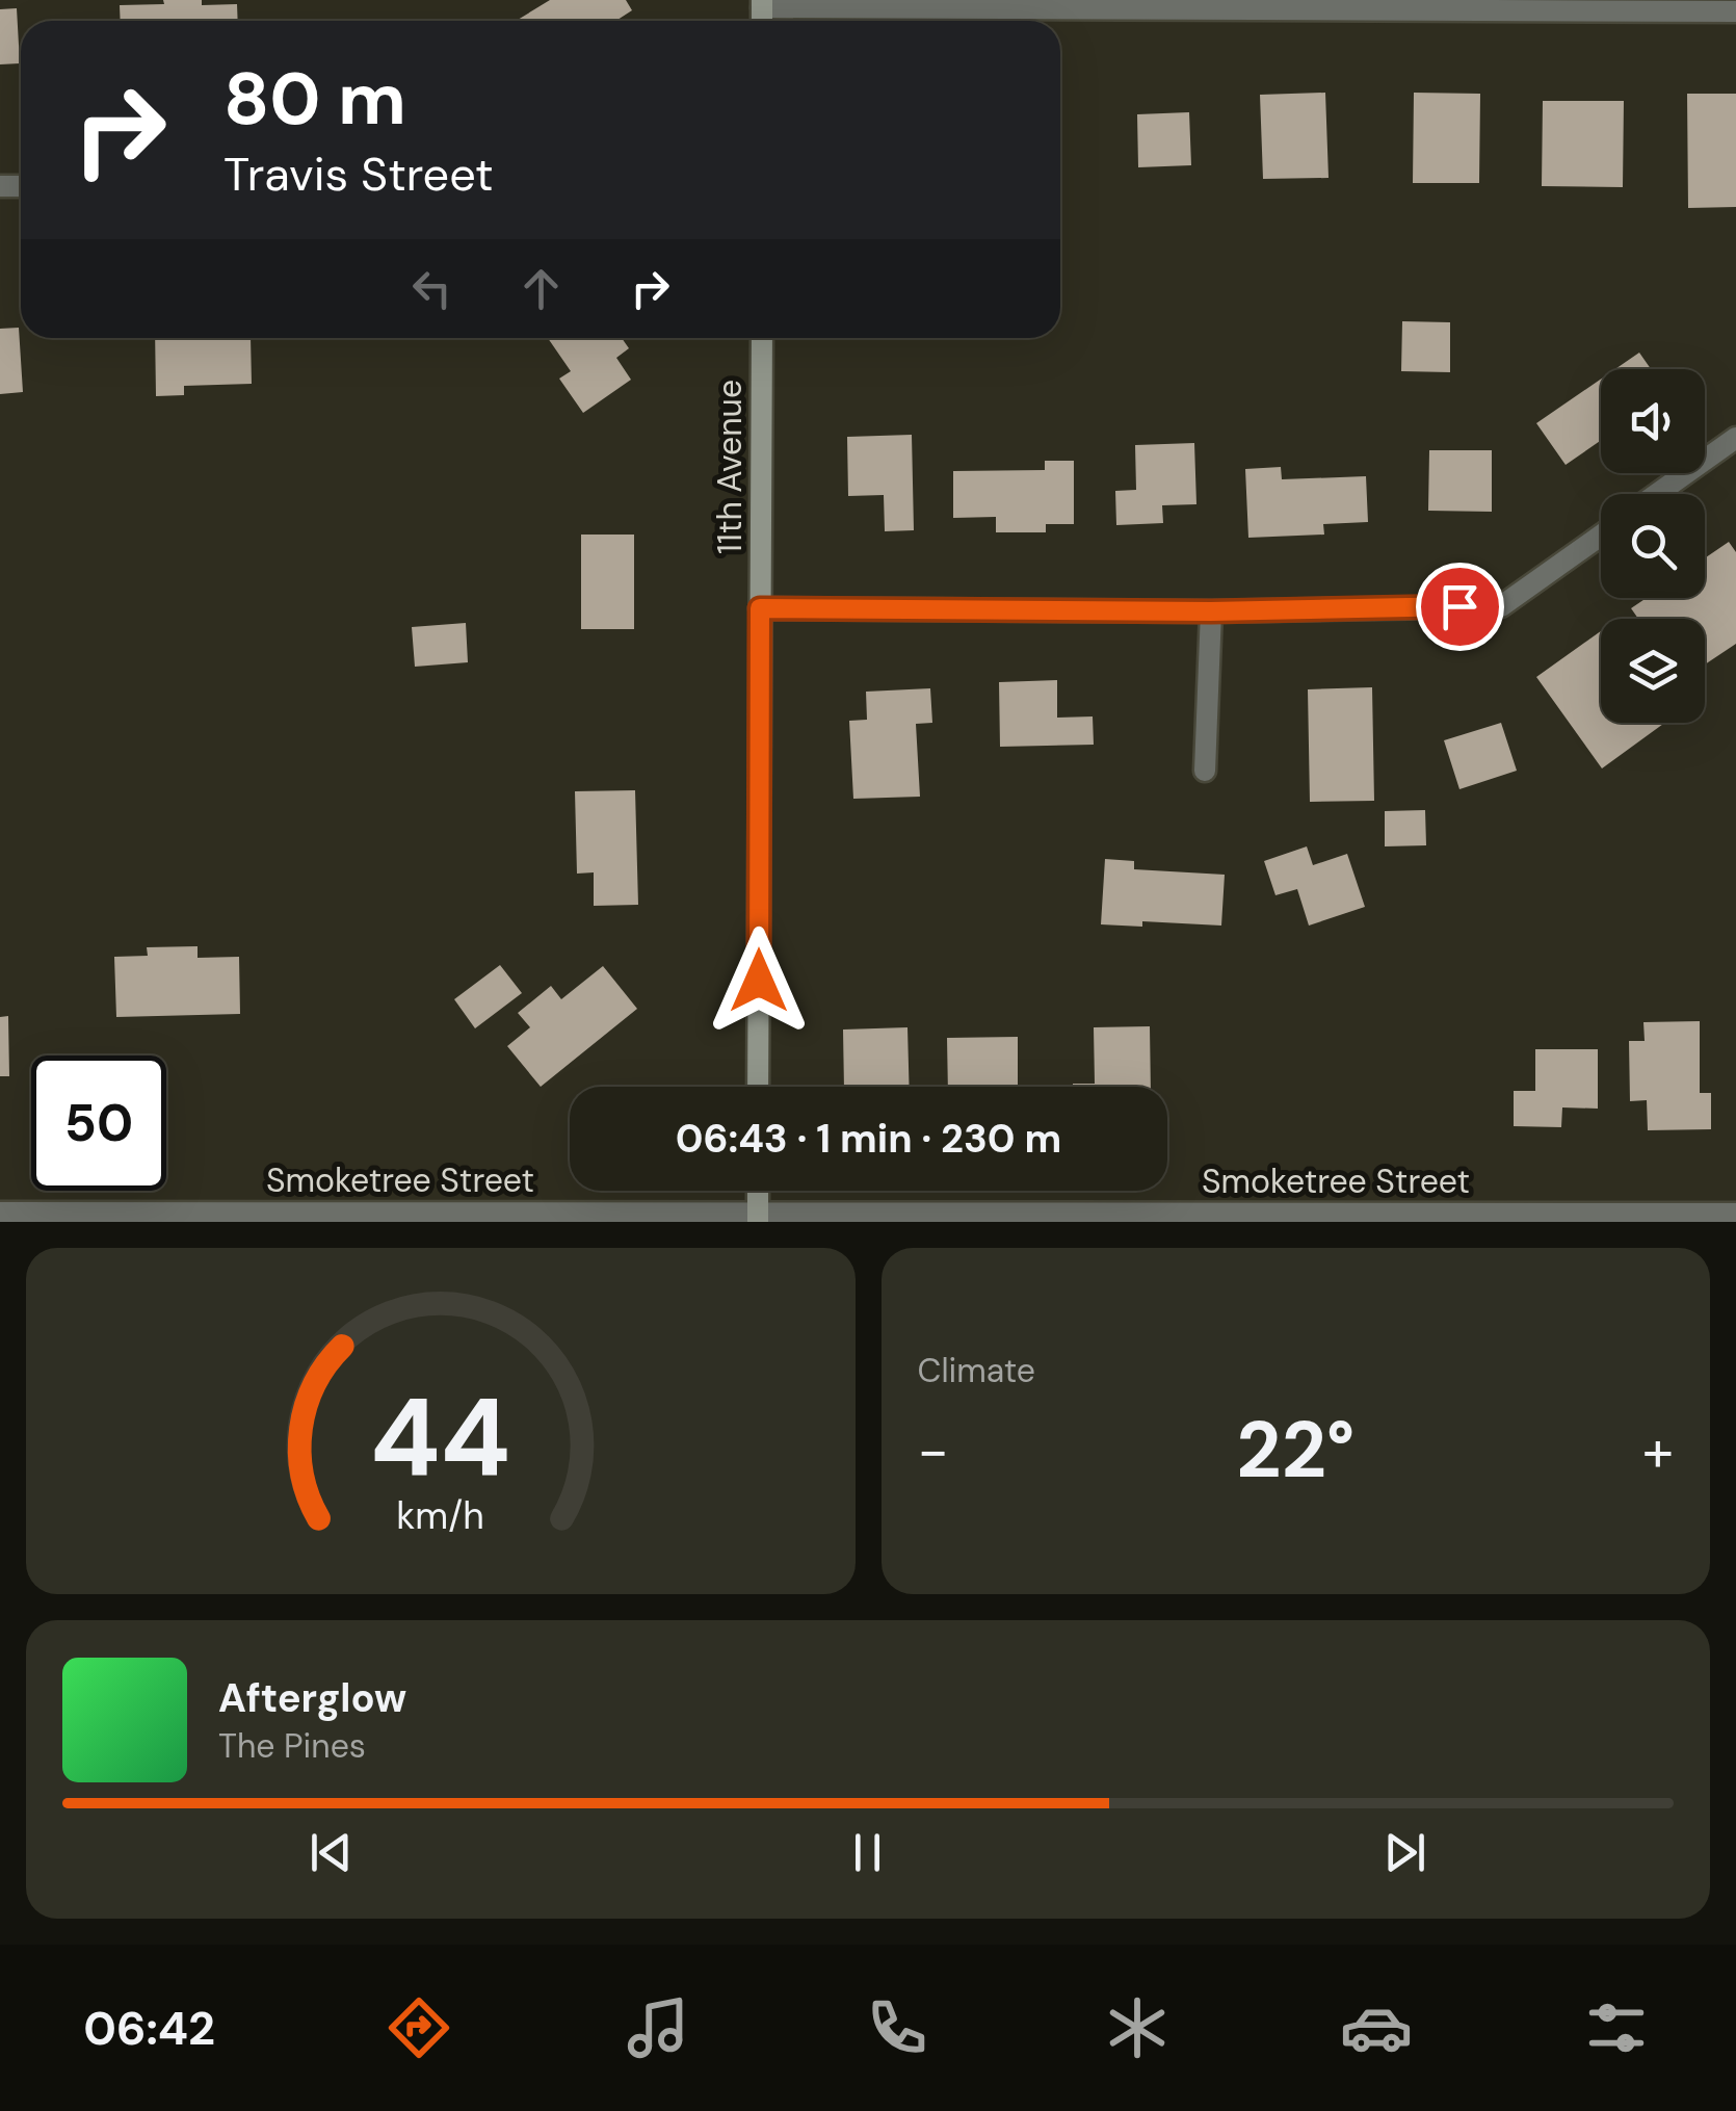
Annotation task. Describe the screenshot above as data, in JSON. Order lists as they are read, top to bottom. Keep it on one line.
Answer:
{"streets":{"main road":["11th Avenue"],"street":["Smoketree Street"]},"page":{"turn":["80 m","Travis Street"],"limit":"50","trip":"06:43 · 1 min · 230 m","tile":"Climate","heat":["−","22°","+"],"song":["Afterglow","The Pines"],"tabs":"06:42","gauge":["44","km/h"]}}
